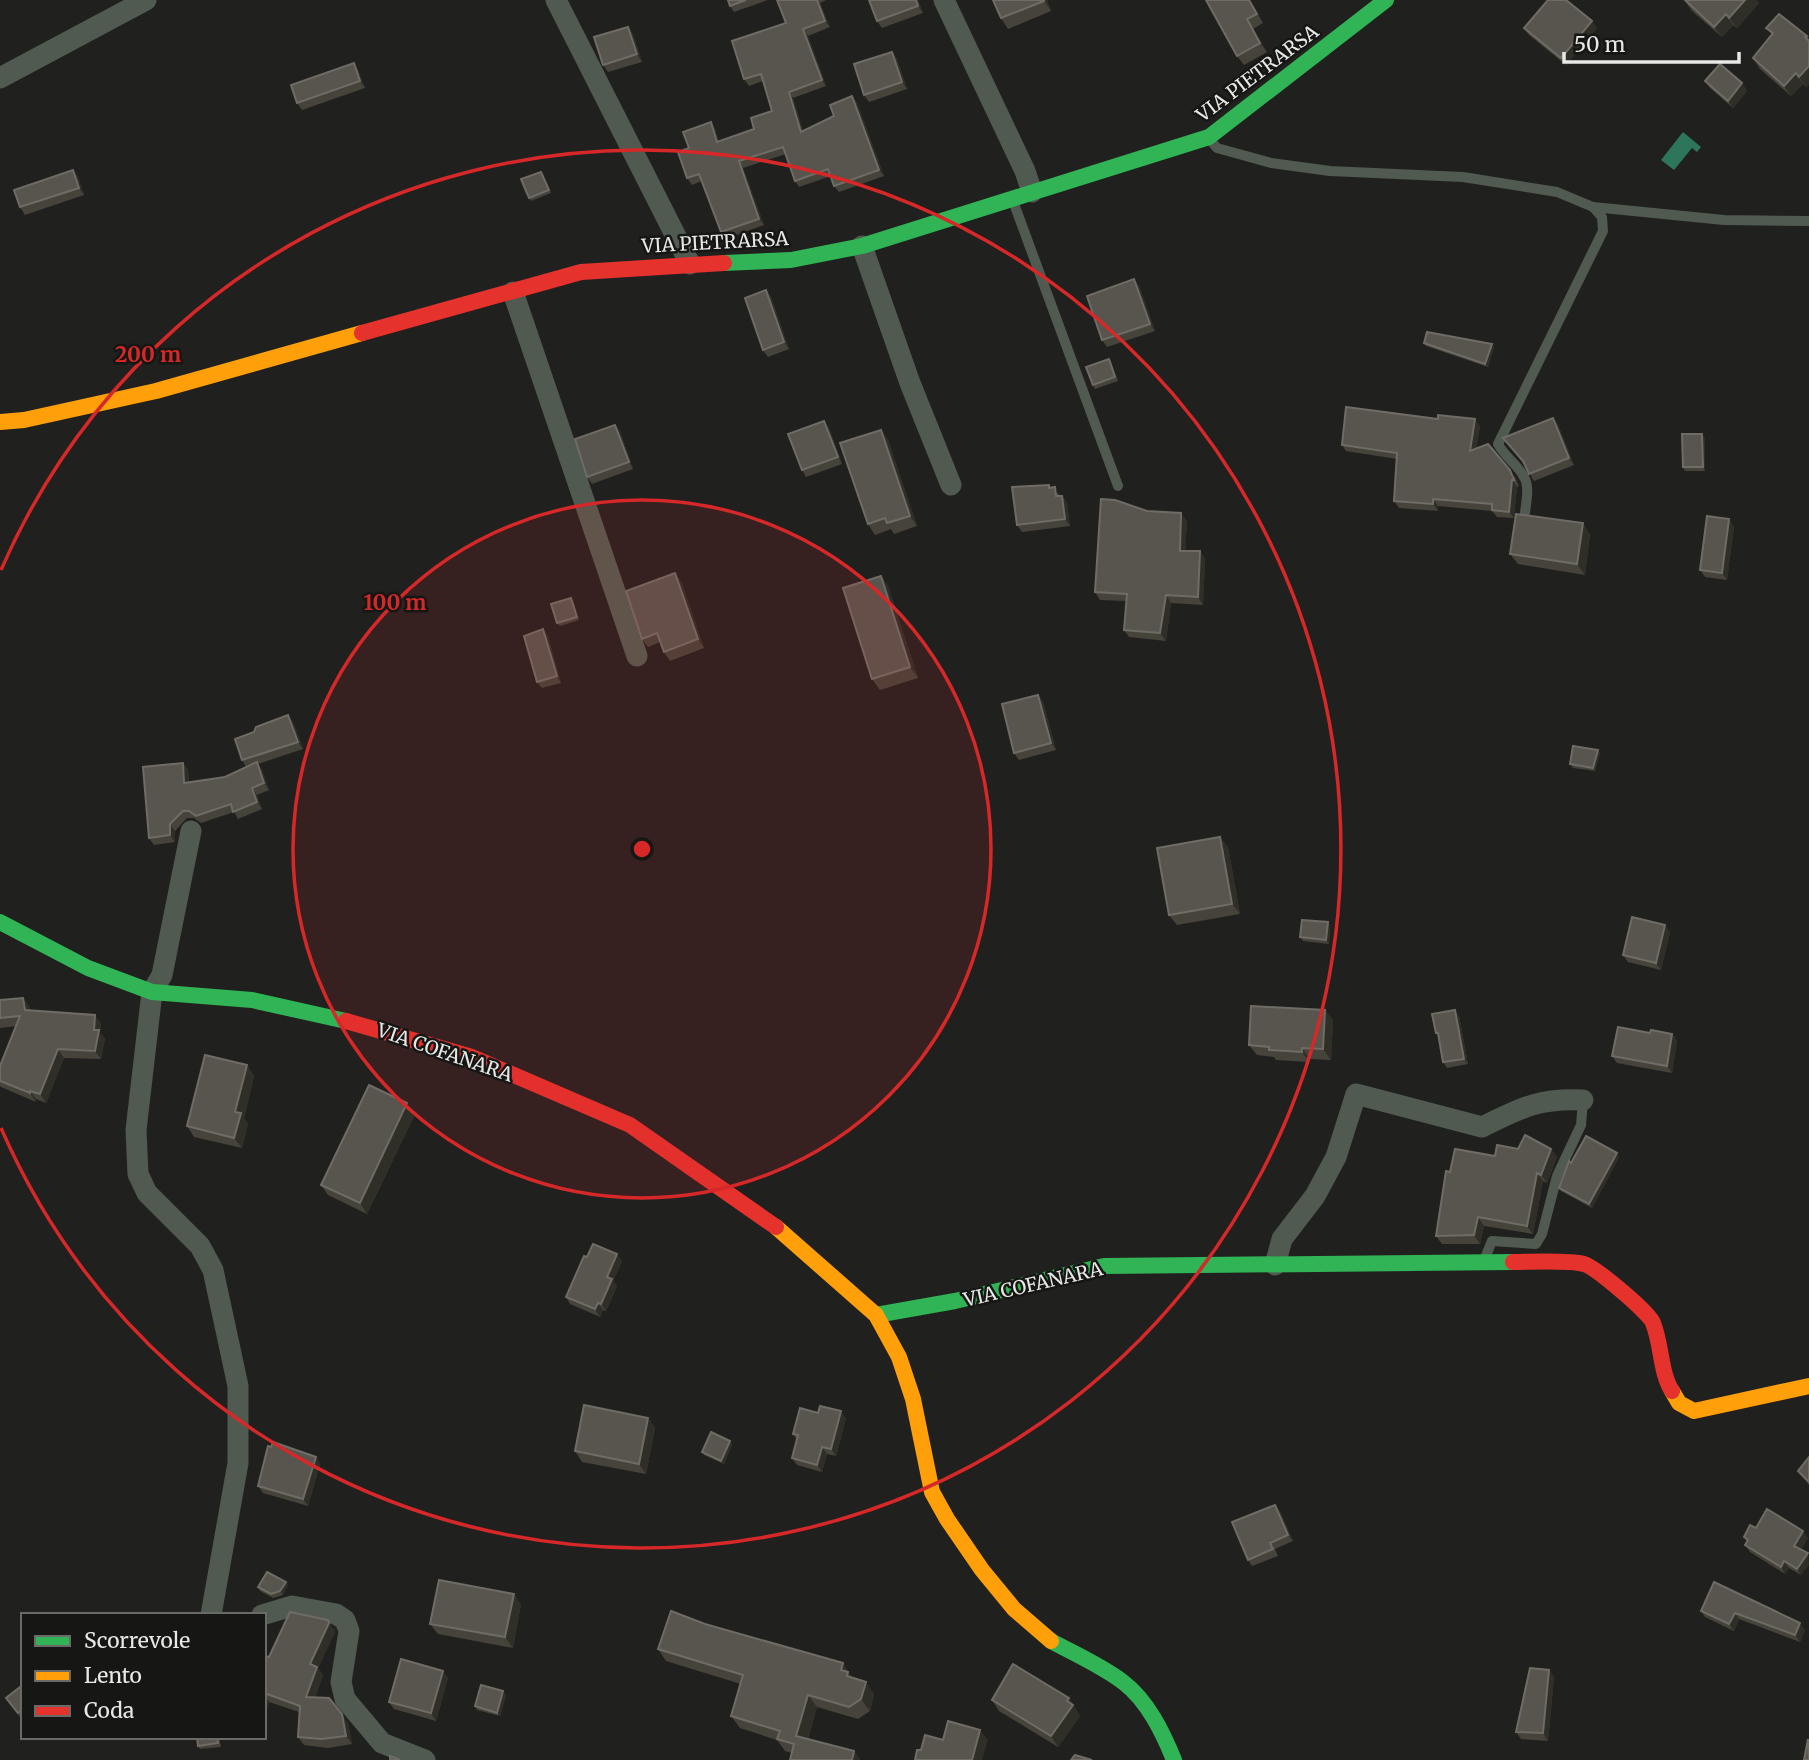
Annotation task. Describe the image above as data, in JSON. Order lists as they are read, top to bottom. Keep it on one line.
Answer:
{"streets":{"street":["VIA PIETRARSA","VIA COFANARA"]},"legend":["Scorrevole","Lento","Coda"],"scale_bar":"50 m","rings":["200 m","100 m"]}
